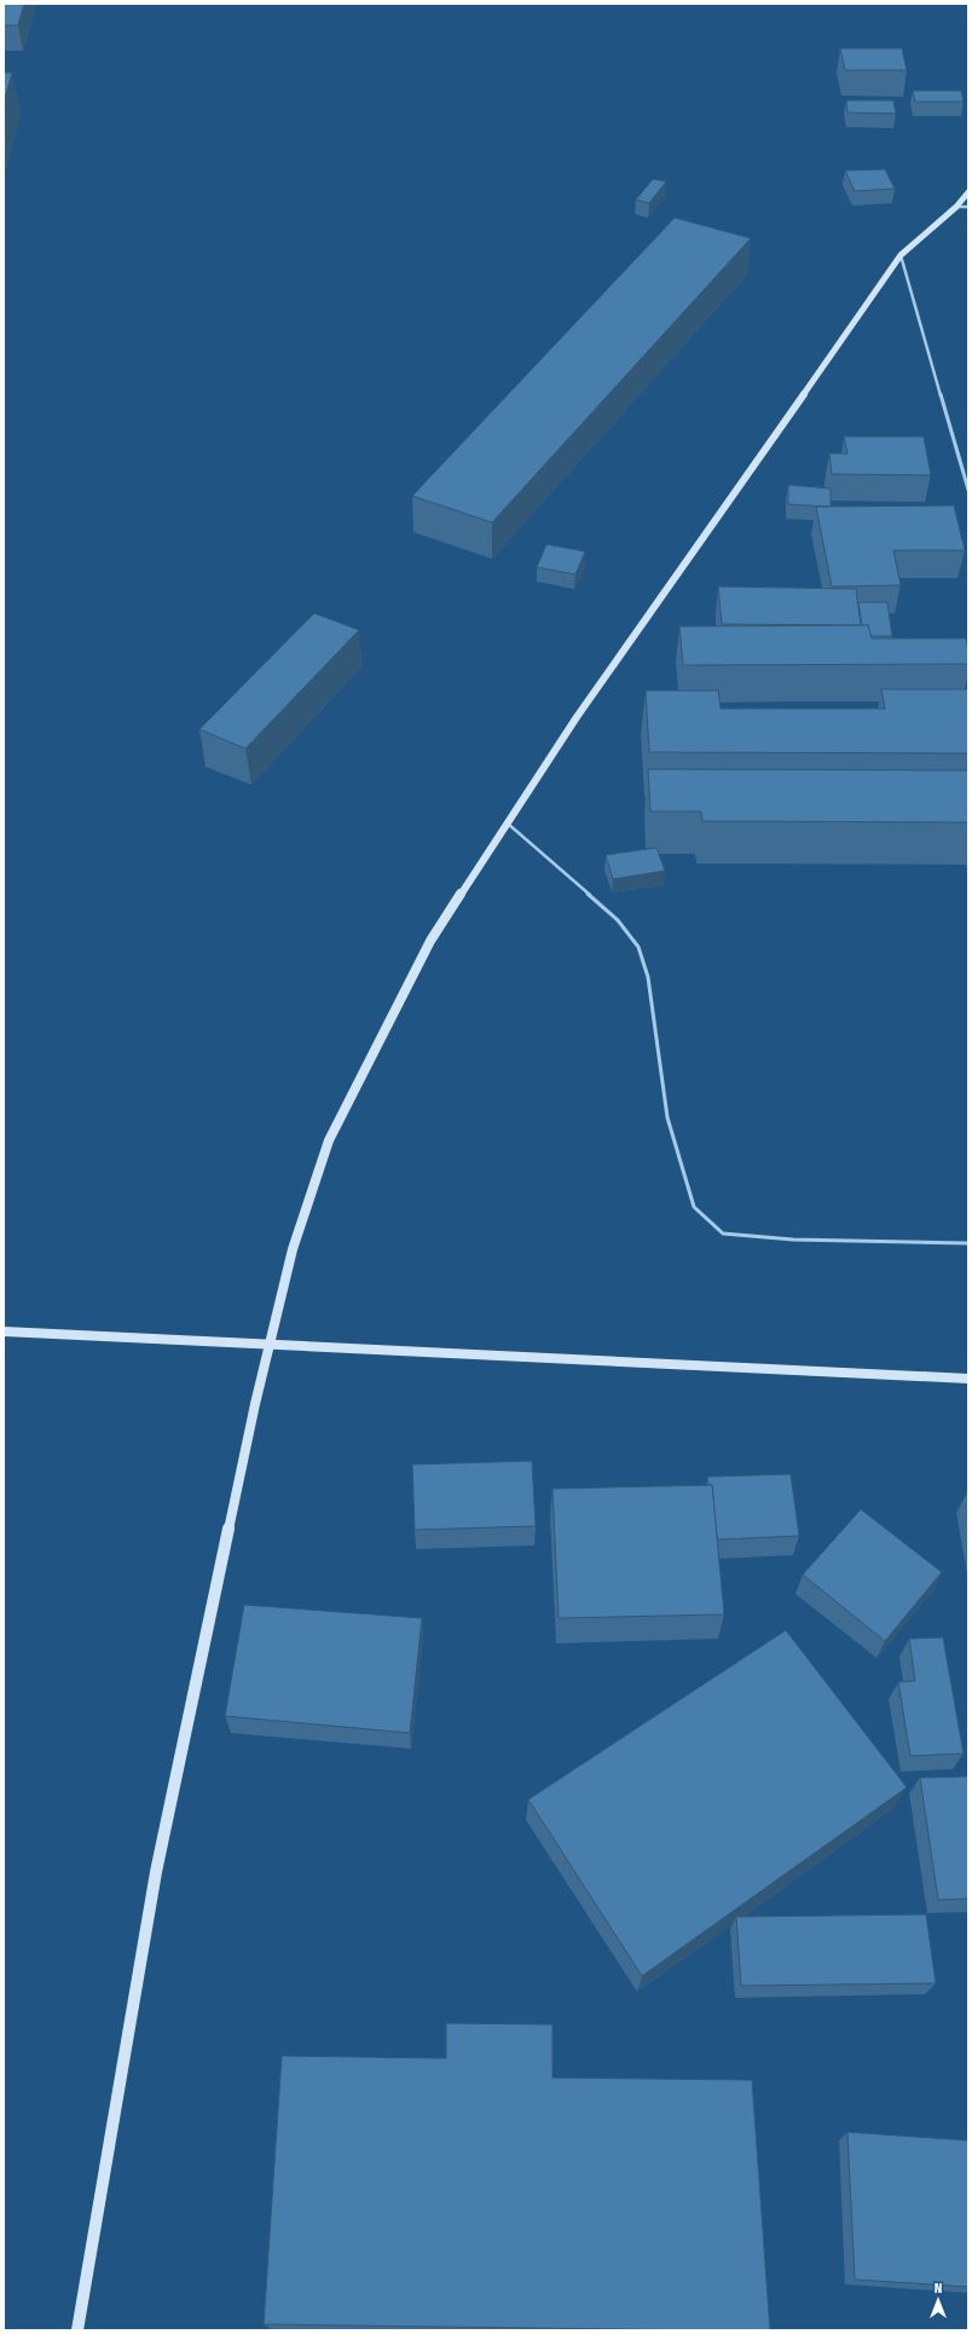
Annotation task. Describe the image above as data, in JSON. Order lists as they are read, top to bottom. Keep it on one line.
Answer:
{"north":"top"}
